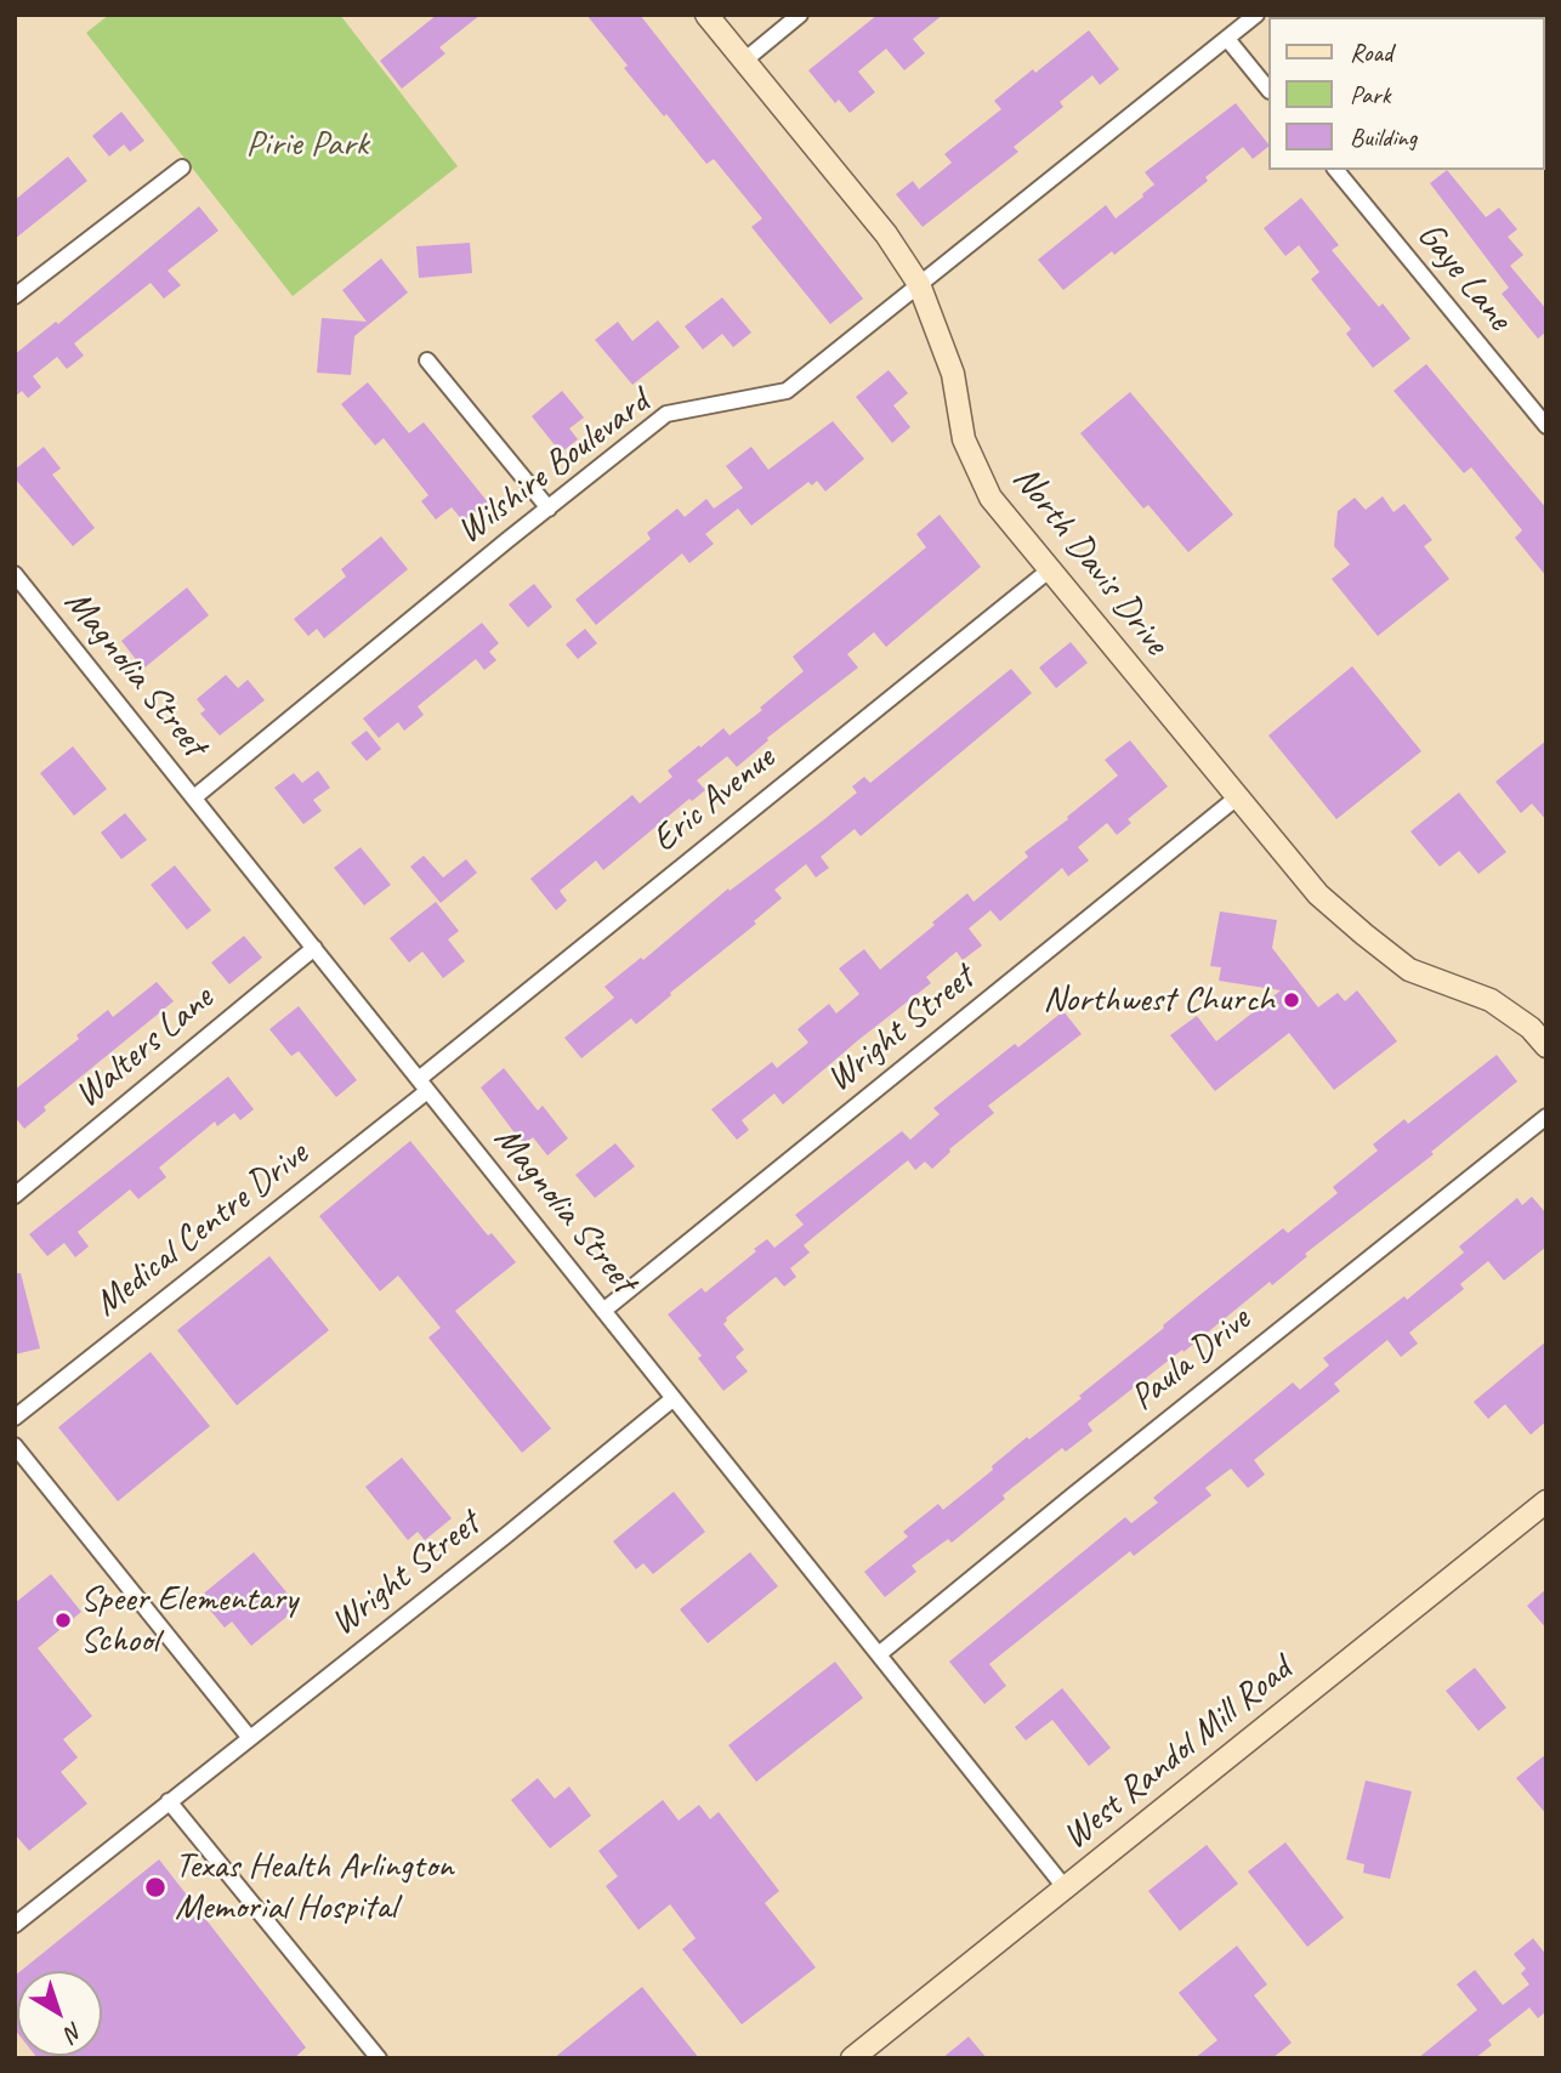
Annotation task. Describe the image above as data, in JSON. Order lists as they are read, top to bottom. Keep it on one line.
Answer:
{"streets":{"street":["Gaye Lane","Wilshire Boulevard","North Davis Drive","Magnolia Street","Eric Avenue","Wright Street","Walters Lane","Medical Centre Drive","Paula Drive","West Randol Mill Road"]},"crossings":[["Wilshire Boulevard","North Davis Drive"],["Wilshire Boulevard","Magnolia Street"],["North Davis Drive","Eric Avenue"],["North Davis Drive","Wright Street"],["Magnolia Street","Eric Avenue"],["Magnolia Street","Wright Street"],["Magnolia Street","Walters Lane"],["Magnolia Street","Medical Centre Drive"],["Magnolia Street","Paula Drive"],["Magnolia Street","West Randol Mill Road"],["Eric Avenue","Medical Centre Drive"]],"parks":["Pirie Park"],"places":["Northwest Church","Speer Elementary School","Texas Health Arlington Memorial Hospital"],"legend":["Road","Park","Building"],"north":"bottom right"}
